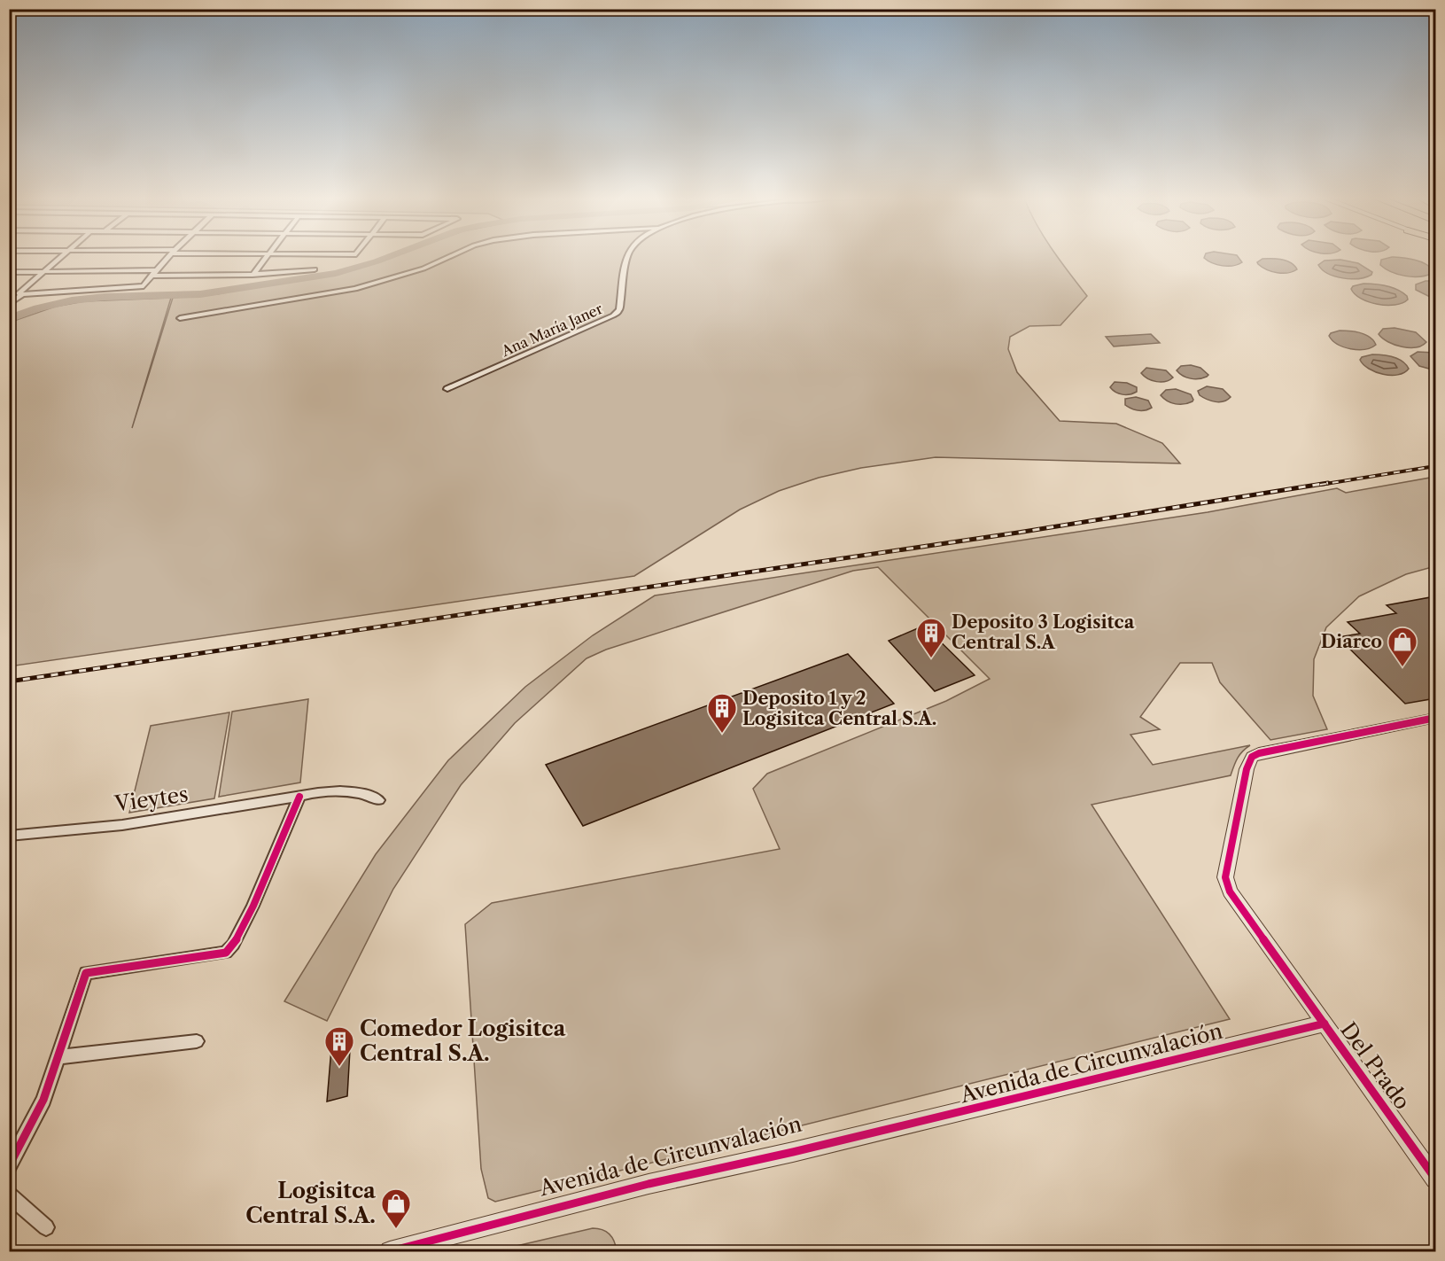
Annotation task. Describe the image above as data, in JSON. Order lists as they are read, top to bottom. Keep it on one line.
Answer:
{"streets":{"street":["Ana María Janer","Vieytes","Avenida de Circunvalación","Del Prado"]},"crossings":[["Avenida de Circunvalación","Del Prado"]],"places":{"building":["Deposito 3 Logisitca Central S.A","Deposito 1 y 2 Logisitca Central S.A.","Comedor Logisitca Central S.A."],"shop":["Diarco","Logisitca Central S.A."]}}
